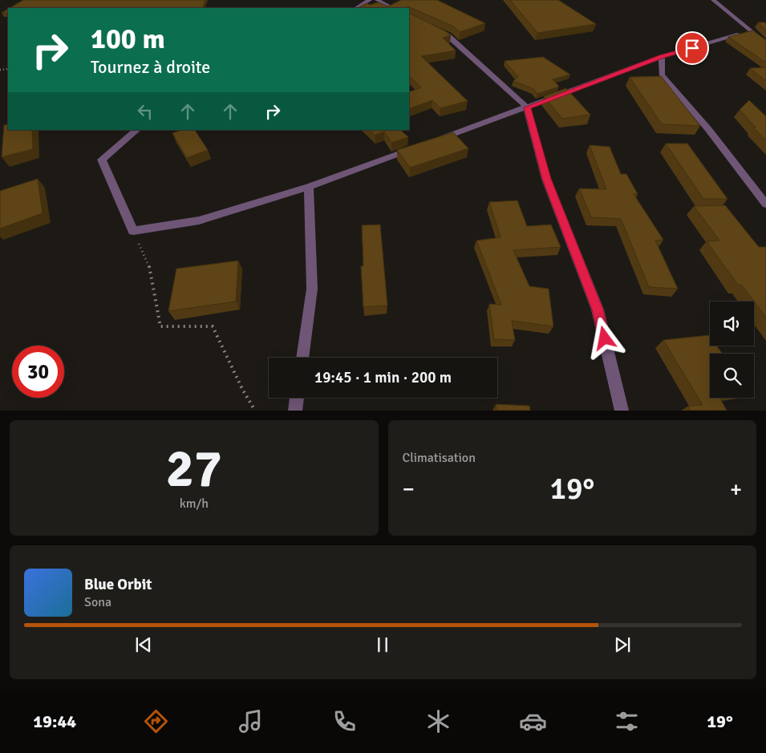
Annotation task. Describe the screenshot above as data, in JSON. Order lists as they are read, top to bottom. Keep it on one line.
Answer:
{"page":{"turn":["100 m","Tournez à droite"],"limit":"30","trip":"19:45 · 1 min · 200 m","tile":[["27","km/h"],"Climatisation"],"heat":["−","19°","+"],"song":["Blue Orbit","Sona"],"tabs":["19:44","19°"]}}
